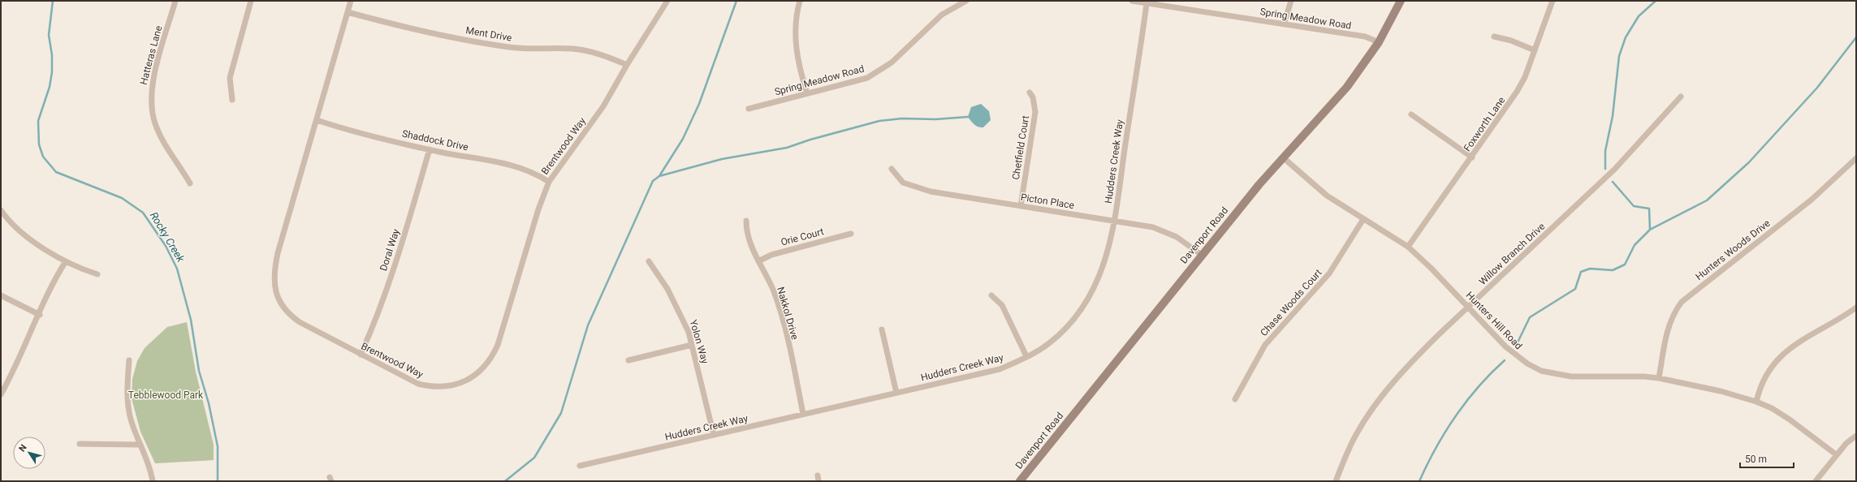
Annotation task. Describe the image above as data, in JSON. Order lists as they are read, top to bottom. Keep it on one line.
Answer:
{"streets":{"street":["Spring Meadow Road","Ment Drive","Hatteras Lane","Foxworth Lane","Shaddock Drive","Brentwood Way","Chetfield Court","Hudders Creek Way","Picton Place","Davenport Road","Orie Court","Doral Way","Hunters Woods Drive","Willow Branch Drive","Chase Woods Court","Nakkol Drive","Hunters Hill Road","Yolon Way"]},"crossings":[["Spring Meadow Road","Hudders Creek Way"],["Spring Meadow Road","Davenport Road"],["Ment Drive","Brentwood Way"],["Foxworth Lane","Hunters Hill Road"],["Shaddock Drive","Brentwood Way"],["Shaddock Drive","Doral Way"],["Brentwood Way","Doral Way"],["Chetfield Court","Picton Place"],["Hudders Creek Way","Picton Place"],["Hudders Creek Way","Nakkol Drive"],["Hudders Creek Way","Yolon Way"],["Picton Place","Davenport Road"],["Davenport Road","Hunters Hill Road"],["Orie Court","Nakkol Drive"],["Hunters Woods Drive","Hunters Hill Road"],["Willow Branch Drive","Hunters Hill Road"],["Chase Woods Court","Hunters Hill Road"]],"water":["Rocky Creek"],"parks":["Tebblewood Park"],"scale_bar":"50 m","north":"top left"}
